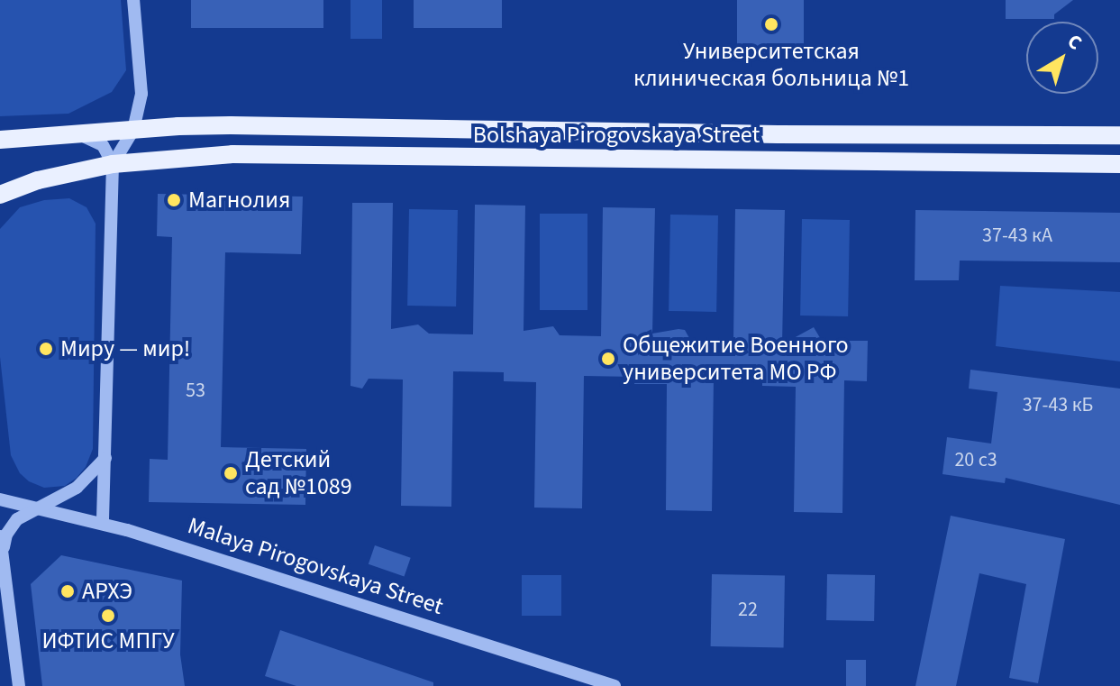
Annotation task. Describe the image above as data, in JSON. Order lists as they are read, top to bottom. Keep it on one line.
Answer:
{"streets":{"main road":["Bolshaya Pirogovskaya Street"],"street":["Malaya Pirogovskaya Street"]},"places":["Университетская клиническая больница №1","Магнолия","Миру — мир!","Общежитие Военного университета МО РФ","Детский сад №1089","АРХЭ","ИФТИС МПГУ"],"house_numbers":["37-43 кА","53","37-43 кБ","20 с3","22"],"north":"top right"}
